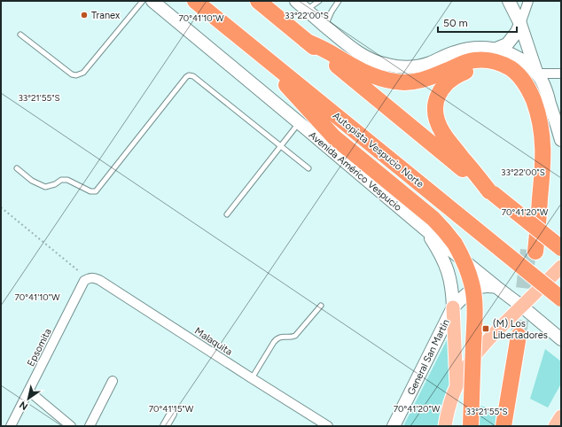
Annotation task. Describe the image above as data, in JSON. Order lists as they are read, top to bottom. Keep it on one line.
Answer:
{"streets":{"highway":["Autopista Vespucio Norte"],"main road":["Avenida Américo Vespucio","General San Martín"],"street":["Malaquita","Epsomita"]},"crossings":[["Avenida Américo Vespucio","General San Martín"],["Malaquita","Epsomita"]],"places":{"other":["Tranex"],"transit":["(M) Los Libertadores"]},"scale_bar":"50 m","north":"bottom left","coordinates":["33°22'00\"S","70°41'10\"W","33°21'55\"S","70°41'20\"W","70°41'15\"W"]}
